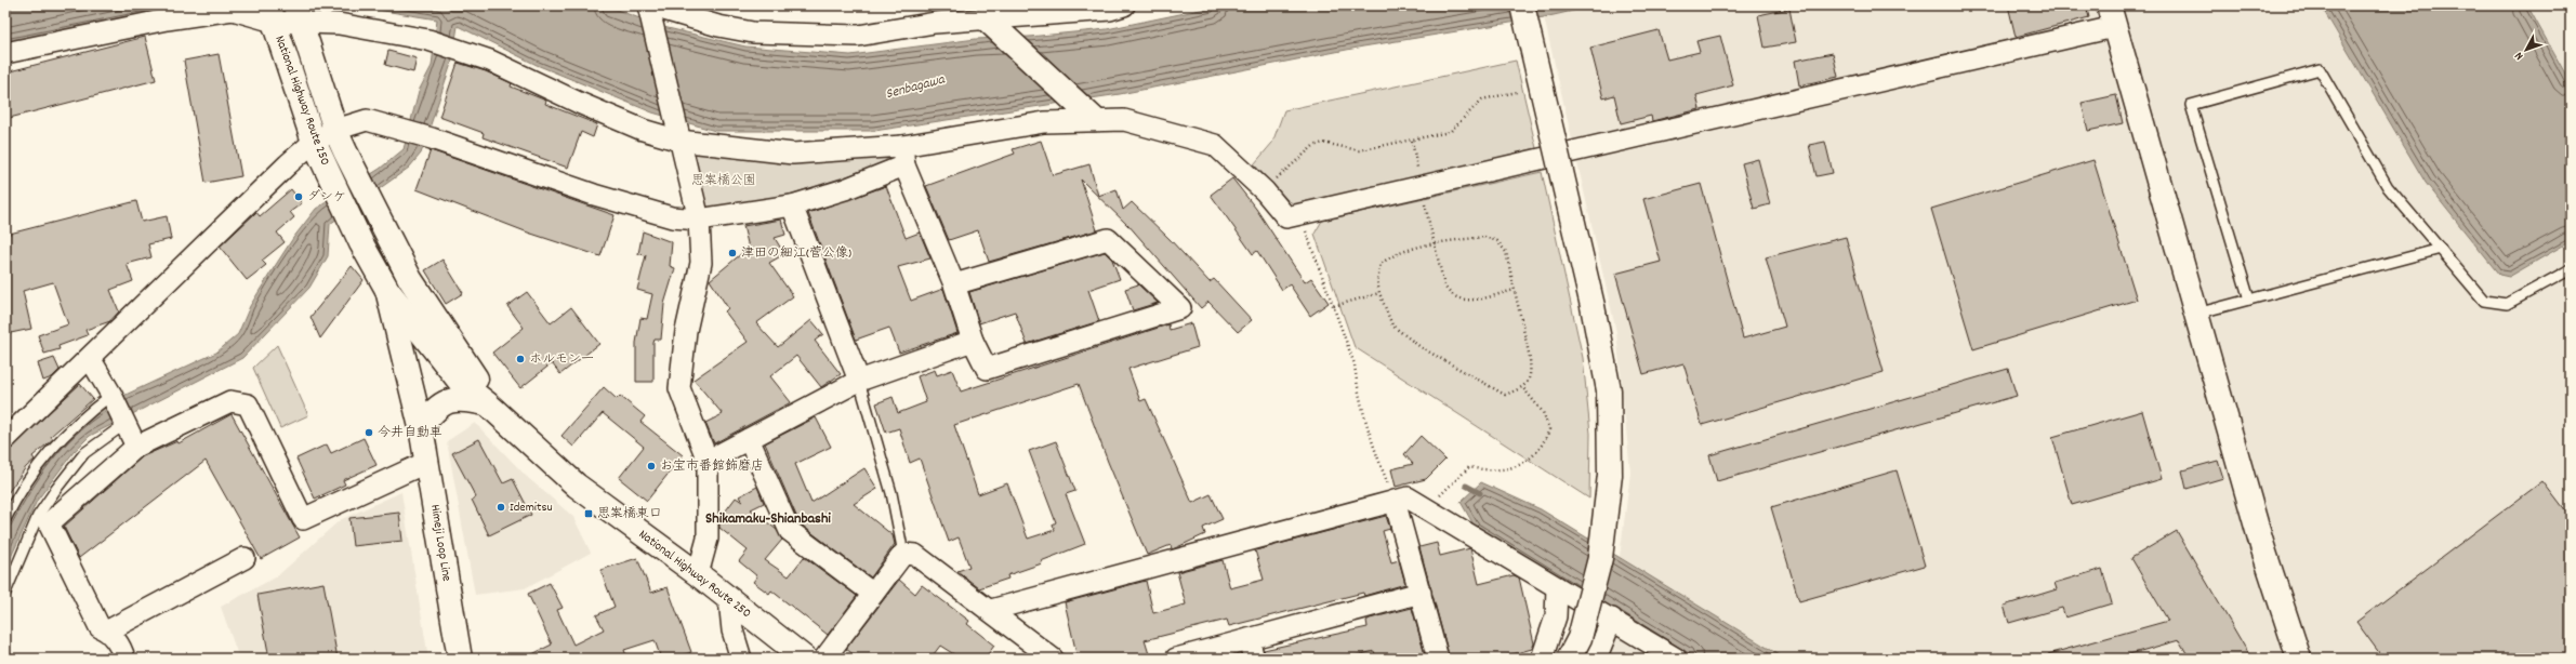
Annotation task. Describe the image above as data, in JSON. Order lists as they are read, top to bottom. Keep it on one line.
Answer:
{"streets":{"main road":["National Highway Route 250","Himeji Loop Line"]},"crossings":[["National Highway Route 250","Himeji Loop Line"]],"districts":["Shikamaku-Shianbashi"],"water":["Senbagawa"],"parks":["思案橋公園"],"places":{"other":["ダンケ","津田の細江(菅公像)","ホルモン一","今井自動車","お宝市番館飾磨店","Idemitsu"],"transit":["思案橋東口"]},"north":"bottom left"}
